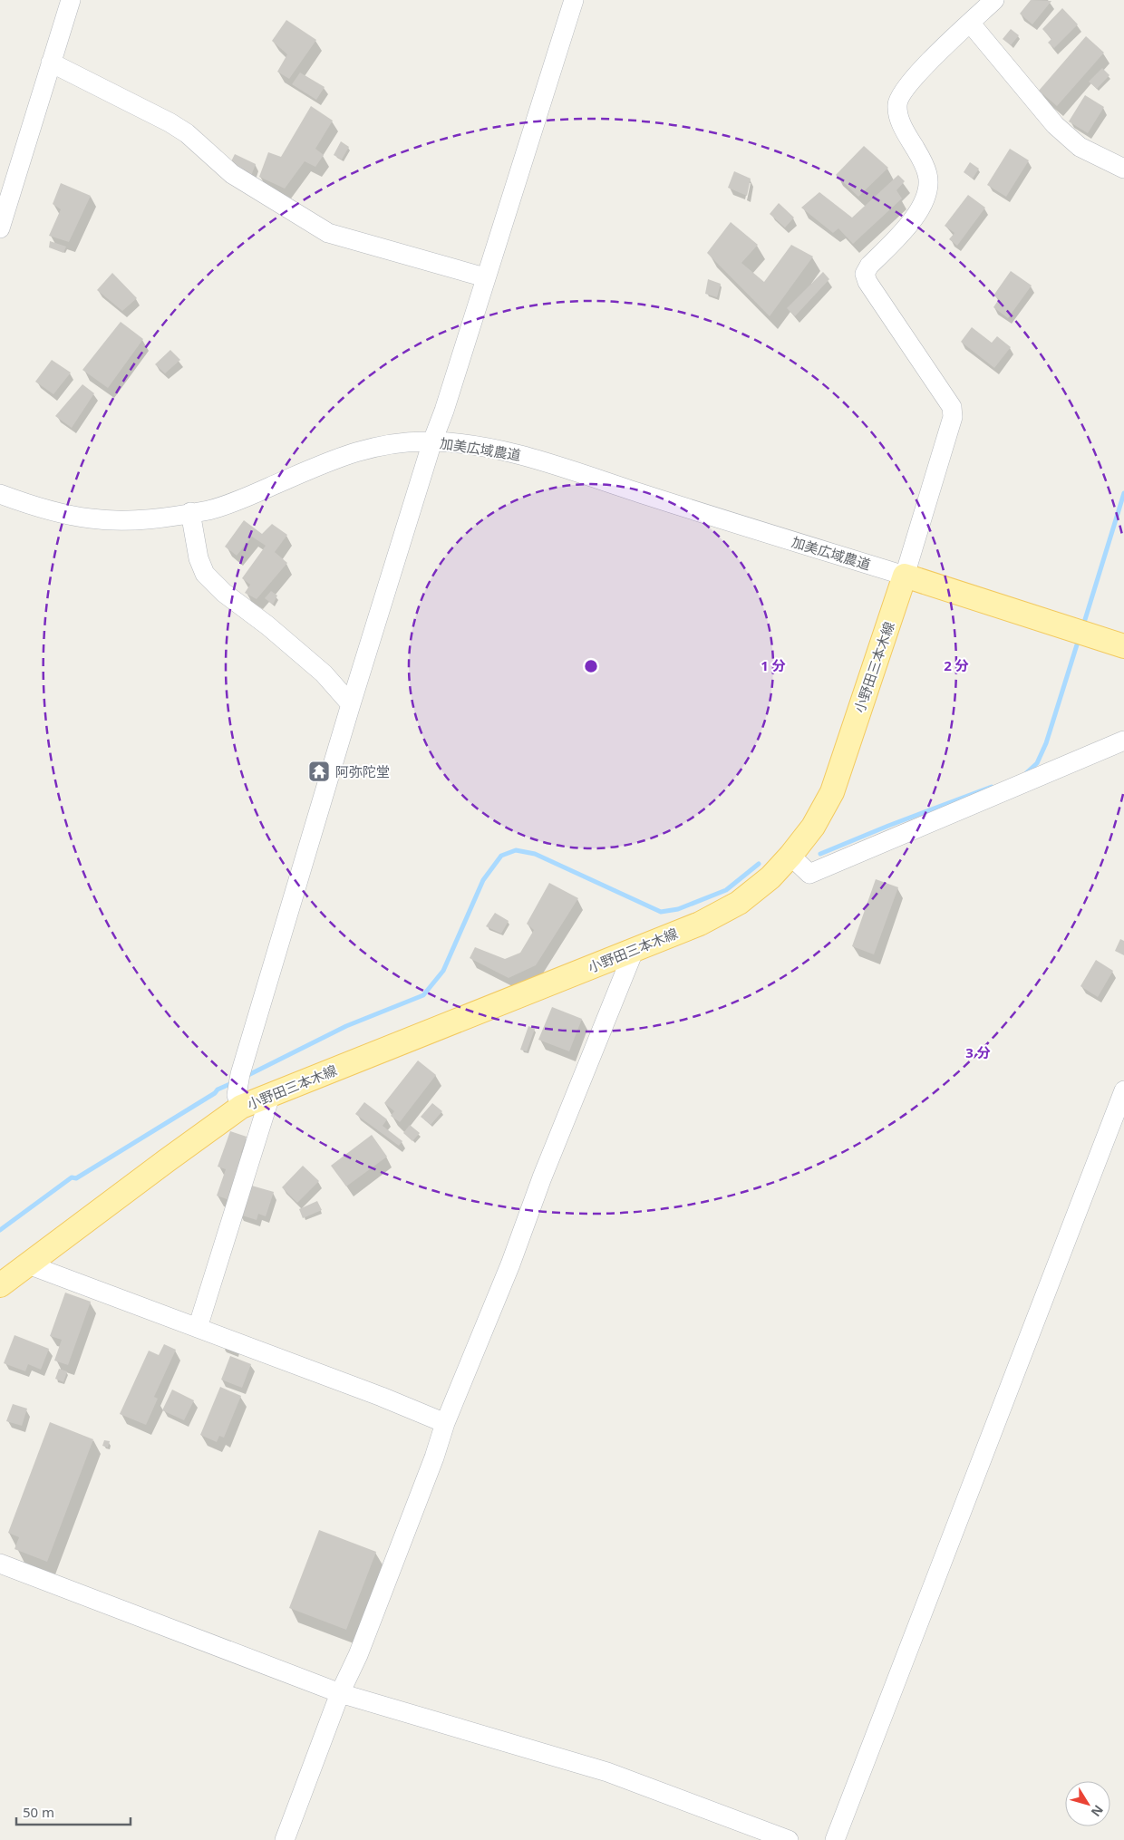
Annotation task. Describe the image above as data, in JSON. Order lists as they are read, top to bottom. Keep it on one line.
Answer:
{"streets":{"main road":["小野田三本木線"],"street":["加美広域農道"]},"crossings":[["加美広域農道","小野田三本木線"]],"places":{"temple":["阿弥陀堂"]},"scale_bar":"50 m","north":"bottom right","rings":["1 分","2 分","3 分"]}
